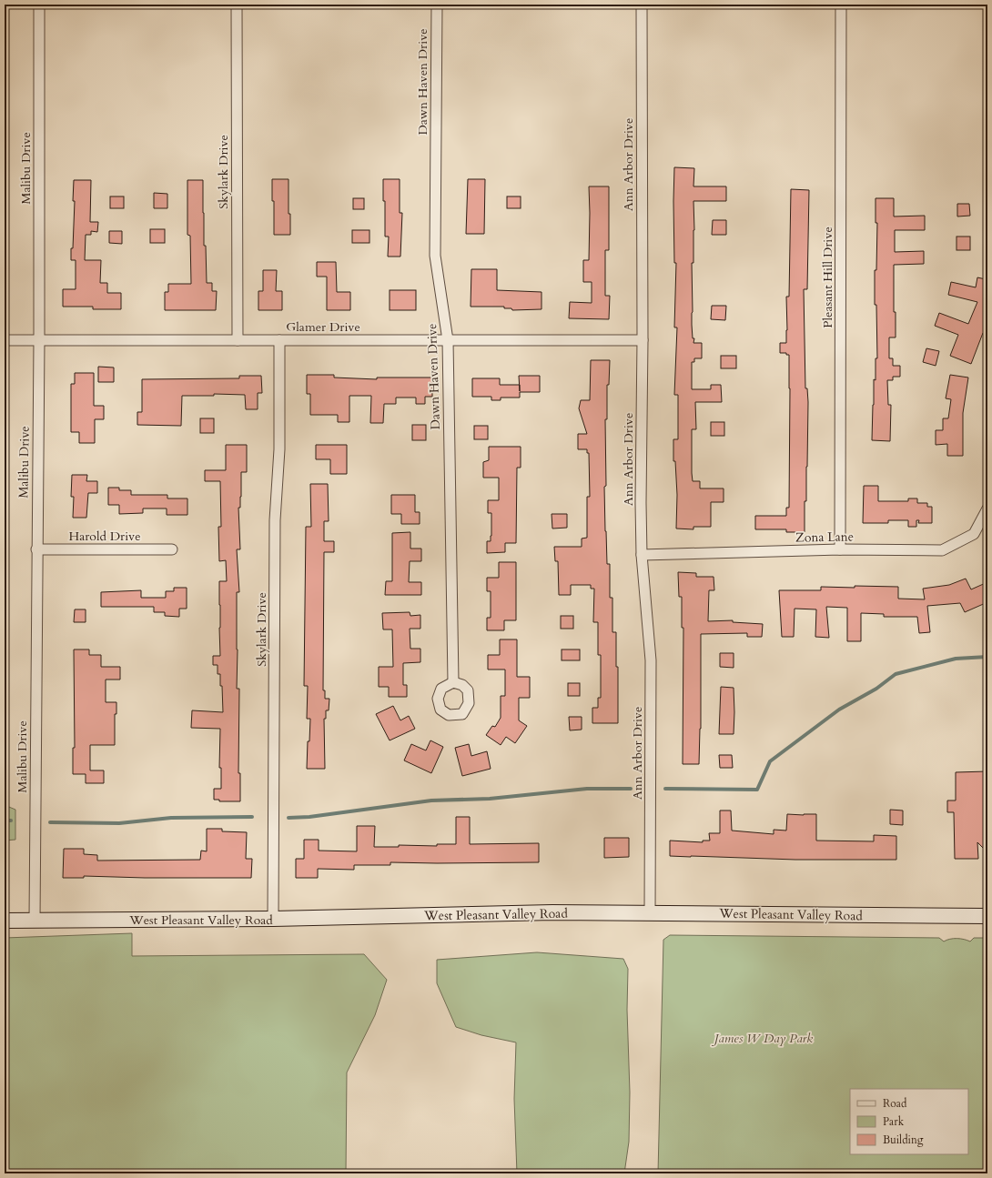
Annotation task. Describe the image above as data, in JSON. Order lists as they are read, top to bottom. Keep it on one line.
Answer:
{"streets":{"main road":["West Pleasant Valley Road"],"street":["Dawn Haven Drive","Ann Arbor Drive","Malibu Drive","Skylark Drive","Pleasant Hill Drive","Glamer Drive","Harold Drive","Zona Lane"]},"crossings":[["Dawn Haven Drive","Glamer Drive"],["Ann Arbor Drive","Glamer Drive"],["Ann Arbor Drive","Zona Lane"],["Ann Arbor Drive","West Pleasant Valley Road"],["Malibu Drive","Glamer Drive"],["Malibu Drive","Harold Drive"],["Malibu Drive","West Pleasant Valley Road"],["Skylark Drive","Glamer Drive"],["Skylark Drive","West Pleasant Valley Road"],["Pleasant Hill Drive","Zona Lane"]],"parks":["James W Day Park"],"legend":["Road","Park","Building"]}
